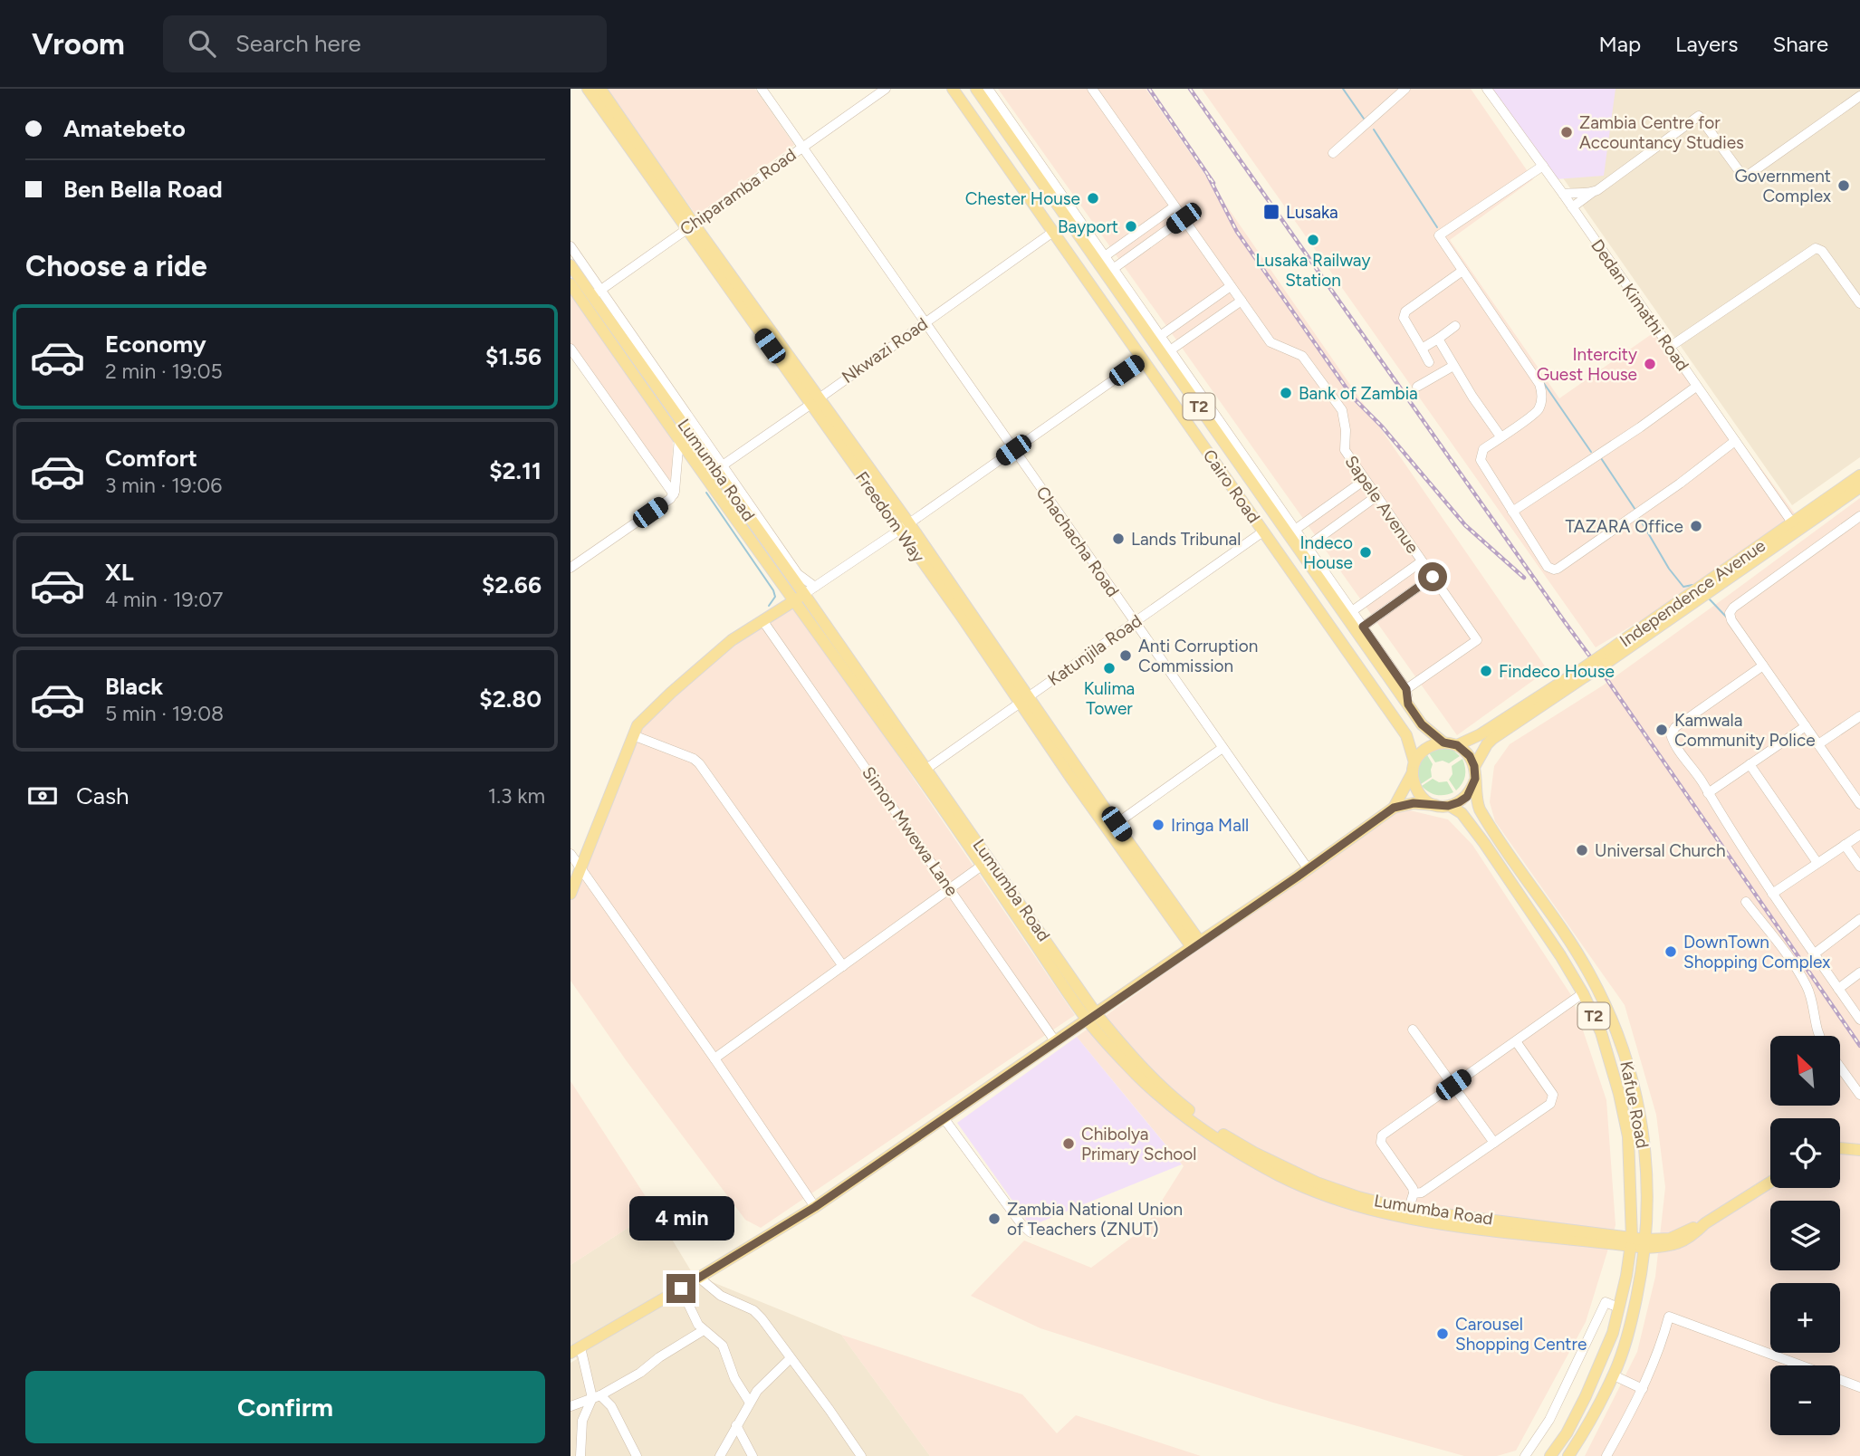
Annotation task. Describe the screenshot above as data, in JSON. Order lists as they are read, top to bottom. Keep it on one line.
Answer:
{"streets":{"main road":["T2","Lumumba Road","Cairo Road","Freedom Way","Independence Avenue","Kafue Road"],"street":["Chiparamba Road","Dedan Kimathi Road","Nkwazi Road","Sapele Avenue","Chachacha Road","Katunjila Road","Simon Mwewa Lane"]},"crossings":[["Chiparamba Road","Lumumba Road"],["Chiparamba Road","Freedom Way"],["Chiparamba Road","Chachacha Road"],["Dedan Kimathi Road","Independence Avenue"],["Nkwazi Road","Lumumba Road"],["Nkwazi Road","Cairo Road"],["Nkwazi Road","Freedom Way"],["Nkwazi Road","Chachacha Road"],["Lumumba Road","Katunjila Road"],["Lumumba Road","Kafue Road"],["Cairo Road","Independence Avenue"],["Cairo Road","Katunjila Road"],["Cairo Road","Kafue Road"],["Freedom Way","Katunjila Road"],["Chachacha Road","Katunjila Road"],["Independence Avenue","Kafue Road"]],"places":{"other":["Zambia Centre for Accountancy Studies","Government Complex","Chester House","Bayport","Lusaka Railway Station","Intercity Guest House","Bank of Zambia","TAZARA Office","Lands Tribunal","Indeco House","Anti Corruption Commission","Kulima Tower","Findeco House","Kamwala Community Police","Iringa Mall","Universal Church","DownTown Shopping Complex","Chibolya Primary School","Zambia National Union of Teachers (ZNUT)","Carousel Shopping Centre"],"transit":["Lusaka"]},"north":"top left","page":{"header":"Vroom","search":"Search here","nav":["Map","Layers","Share"],"banner":["Amatebeto","Ben Bella Road"],"heading":"Choose a ride","list":[{"name":"Economy","note":"2 min · 19:05","value":"$1.56"},{"name":"Comfort","note":"3 min · 19:06","value":"$2.11"},{"name":"XL","note":"4 min · 19:07","value":"$2.66"},{"name":"Black","note":"5 min · 19:08","value":"$2.80"}],"pay":["Cash","1.3 km"],"map_buttons":["+","−"],"bubble":"4 min","buttons":"Confirm"}}
